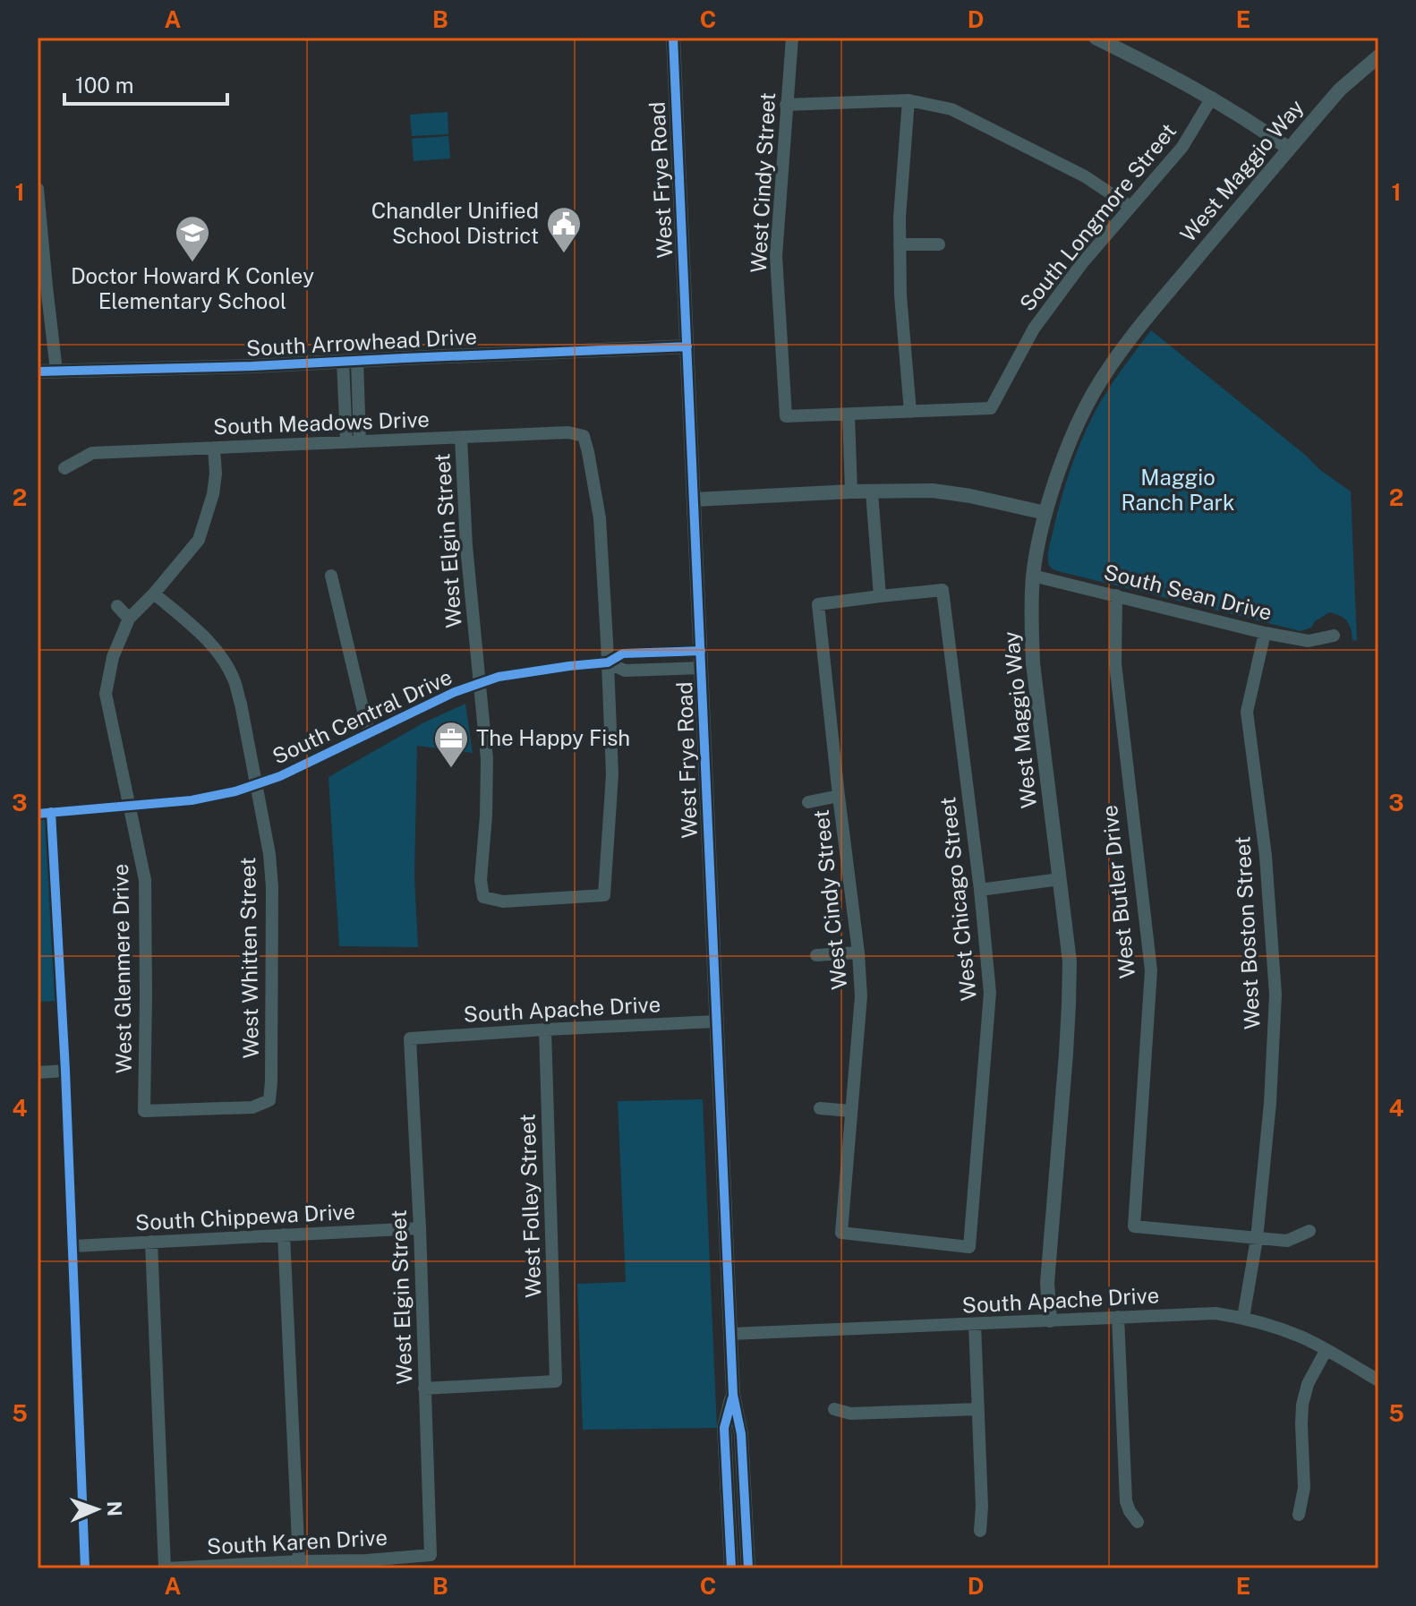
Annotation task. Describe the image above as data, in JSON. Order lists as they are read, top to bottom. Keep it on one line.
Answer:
{"streets":{"street":["West Maggio Way","West Frye Road","West Cindy Street","South Longmore Street","South Arrowhead Drive","South Meadows Drive","West Elgin Street","South Sean Drive","South Central Drive","West Butler Drive","West Chicago Street","West Boston Street","West Whitten Street","West Glenmere Drive","South Apache Drive","West Folley Street","South Chippewa Drive","South Karen Drive"]},"crossings":[["West Maggio Way","South Sean Drive"],["West Maggio Way","South Apache Drive"],["West Frye Road","South Arrowhead Drive"],["West Frye Road","South Central Drive"],["West Frye Road","South Apache Drive"],["West Cindy Street","South Longmore Street"],["West Cindy Street","West Chicago Street"],["South Meadows Drive","West Elgin Street"],["South Meadows Drive","South Central Drive"],["South Meadows Drive","West Glenmere Drive"],["West Elgin Street","South Central Drive"],["West Elgin Street","South Apache Drive"],["West Elgin Street","West Folley Street"],["West Elgin Street","South Chippewa Drive"],["West Elgin Street","South Karen Drive"],["South Sean Drive","West Butler Drive"],["South Sean Drive","West Boston Street"],["South Central Drive","West Whitten Street"],["South Central Drive","West Glenmere Drive"],["West Butler Drive","West Boston Street"],["West Boston Street","South Apache Drive"],["West Whitten Street","West Glenmere Drive"],["South Apache Drive","West Folley Street"]],"parks":["Maggio Ranch Park"],"places":{"public building":["Chandler Unified School District"],"school or university":["Doctor Howard K Conley Elementary School"],"office":["The Happy Fish"]},"scale_bar":"100 m","north":"right","grid":{"columns":["A","B","C","D","E"],"rows":["1","2","3","4","5"]}}
